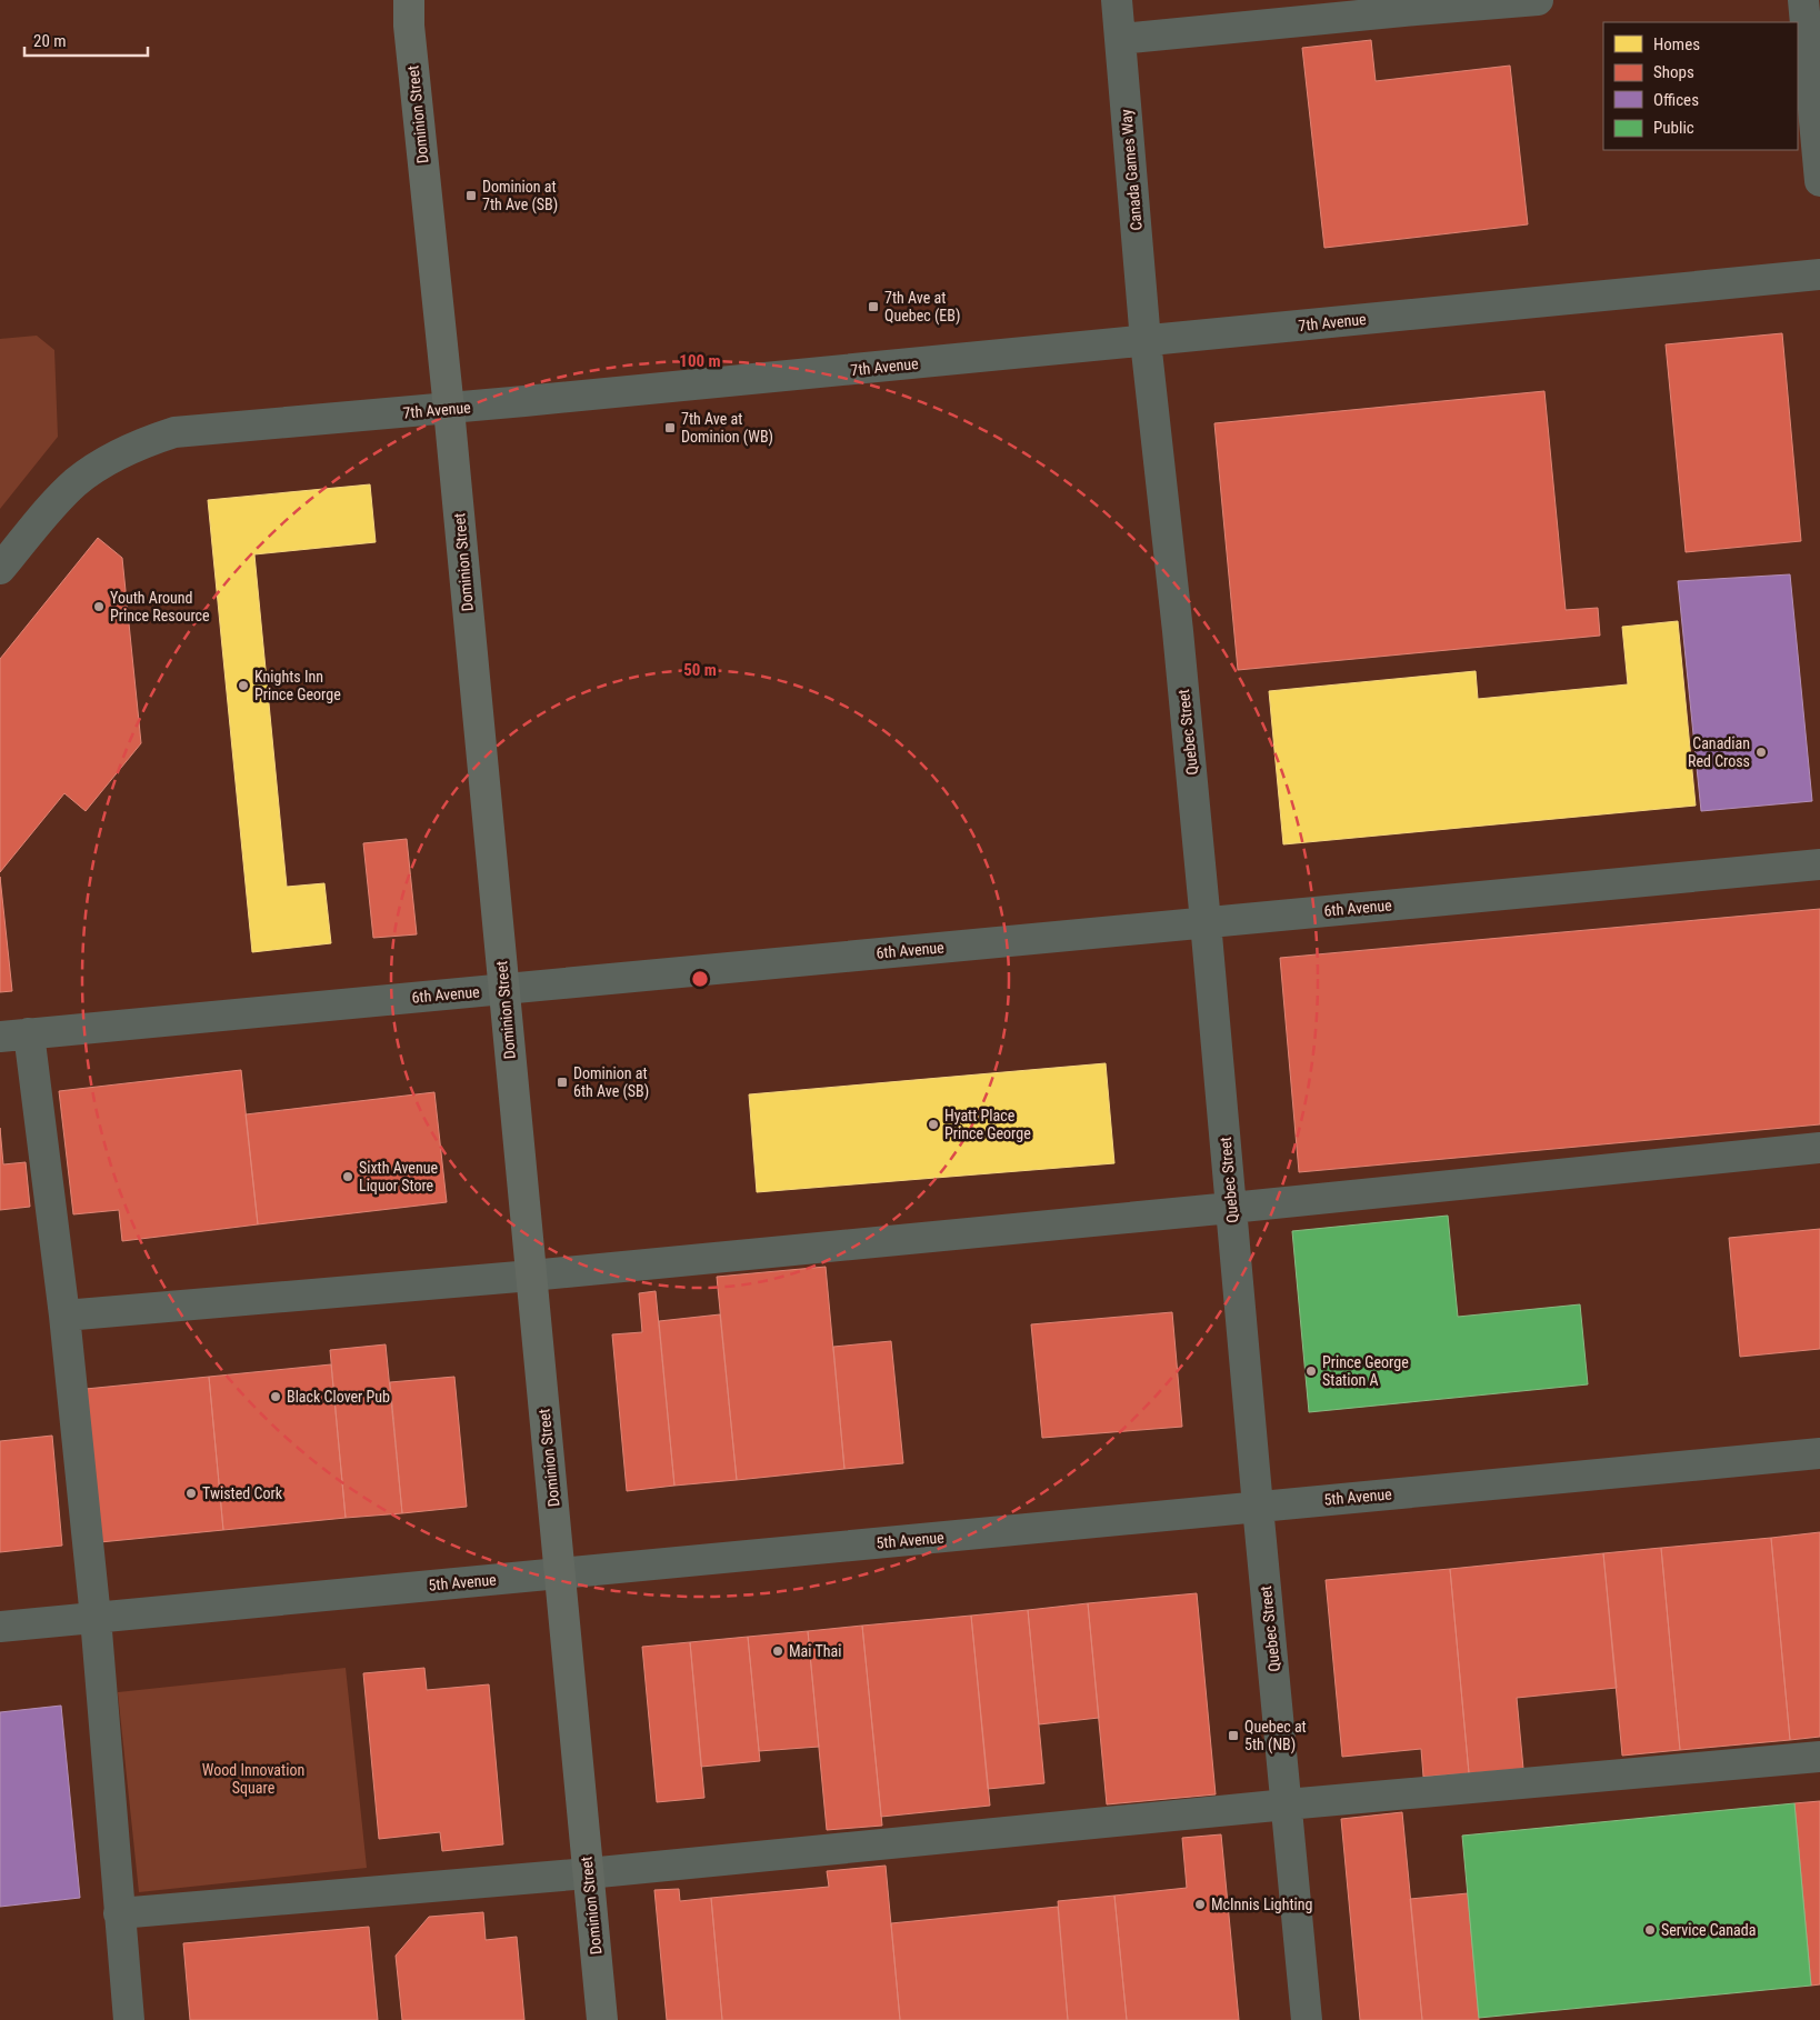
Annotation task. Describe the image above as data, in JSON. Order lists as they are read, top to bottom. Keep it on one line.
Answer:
{"streets":{"main road":["Dominion Street"],"street":["Canada Games Way","7th Avenue","Quebec Street","6th Avenue","5th Avenue"]},"crossings":[["Dominion Street","7th Avenue"],["Dominion Street","6th Avenue"],["Dominion Street","5th Avenue"],["Canada Games Way","7th Avenue"],["Canada Games Way","Quebec Street"],["7th Avenue","Quebec Street"],["Quebec Street","6th Avenue"],["Quebec Street","5th Avenue"]],"parks":["Wood Innovation Square"],"places":{"transit":["Dominion at 7th Ave (SB)","7th Ave at Quebec (EB)","7th Ave at Dominion (WB)","Dominion at 6th Ave (SB)","Quebec at 5th (NB)"],"other":["Youth Around Prince Resource","Knights Inn Prince George","Canadian Red Cross","Hyatt Place Prince George","Sixth Avenue Liquor Store","Prince George Station A","Black Clover Pub","Twisted Cork","Mai Thai","McInnis Lighting","Service Canada"]},"legend":["Homes","Shops","Offices","Public"],"scale_bar":"20 m","rings":["100 m","50 m"]}
